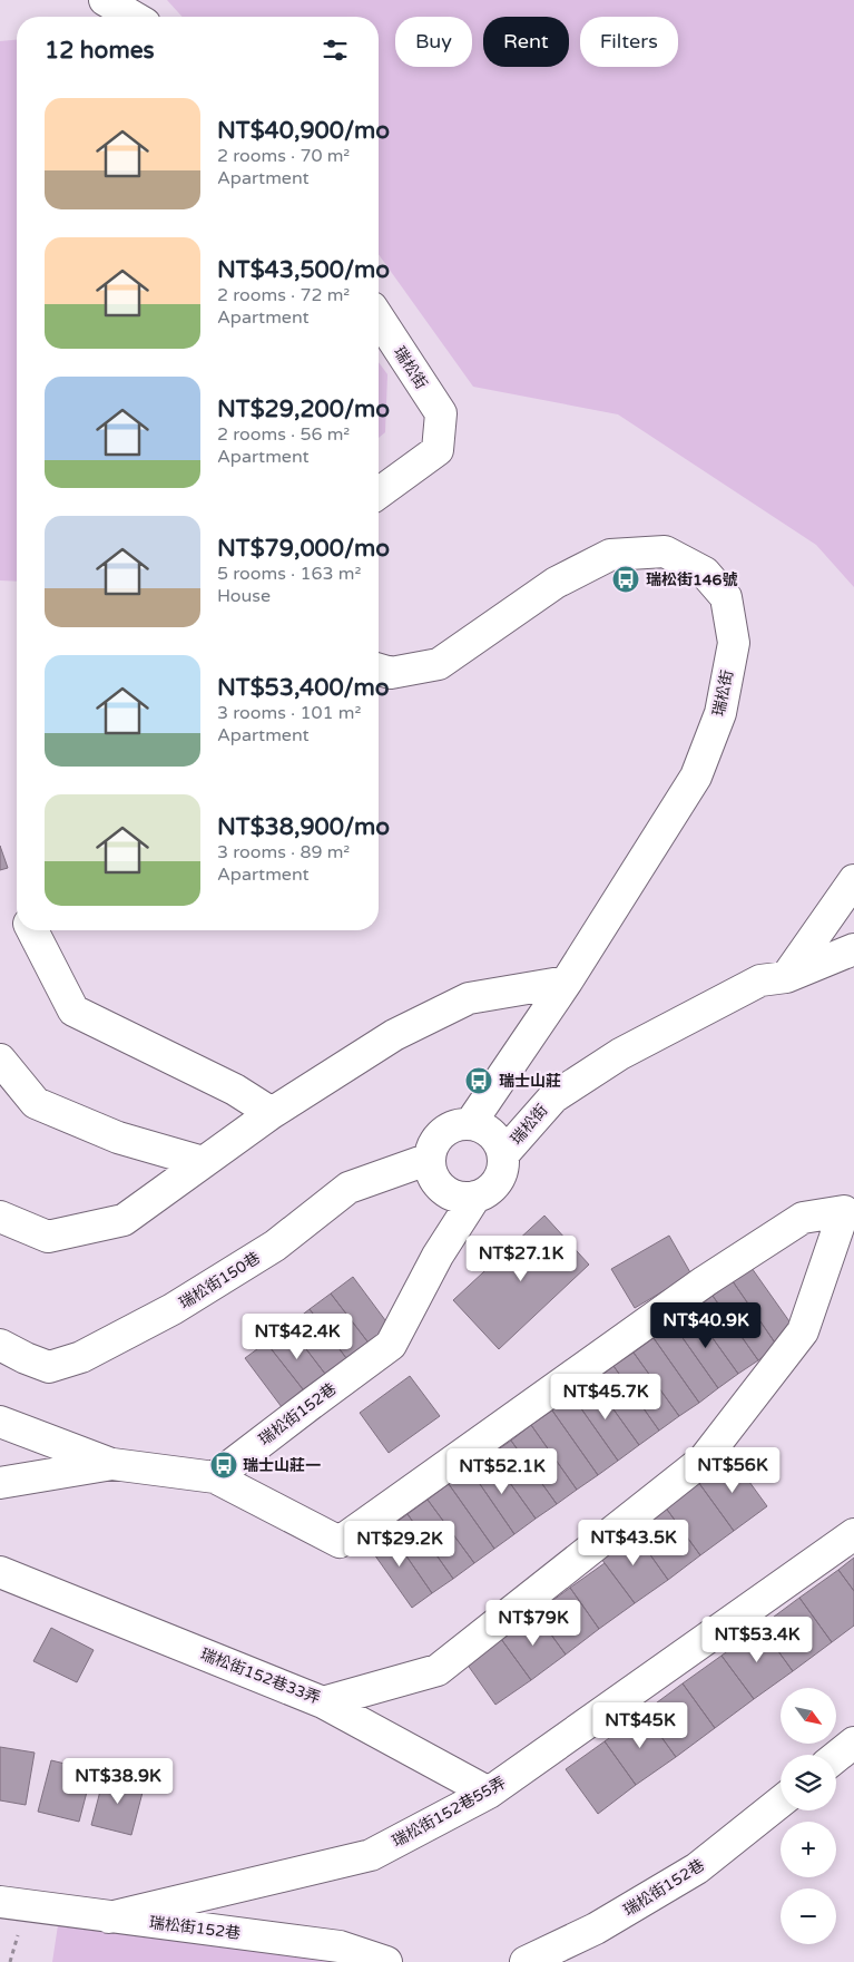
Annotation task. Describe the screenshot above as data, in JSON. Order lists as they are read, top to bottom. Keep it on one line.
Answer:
{"streets":{"street":["瑞松街","瑞松街150巷","瑞松街152巷","瑞松街152巷33弄","瑞松街152巷55弄"]},"crossings":[["瑞松街","瑞松街150巷"],["瑞松街","瑞松街152巷"],["瑞松街150巷","瑞松街152巷"],["瑞松街152巷","瑞松街152巷33弄"],["瑞松街152巷","瑞松街152巷55弄"]],"places":{"bus stop":["瑞松街146號","瑞士山莊","瑞士山莊一"]},"north":"bottom right","page":{"chip":["Buy","Rent","Filters"],"heading":"12 homes","list":[{"name":"NT$40,900/mo","note":"2 rooms · 70 m² · Apartment"},{"name":"NT$43,500/mo","note":"2 rooms · 72 m² · Apartment"},{"name":"NT$29,200/mo","note":"2 rooms · 56 m² · Apartment"},{"name":"NT$79,000/mo","note":"5 rooms · 163 m² · House"},{"name":"NT$53,400/mo","note":"3 rooms · 101 m² · Apartment"},{"name":"NT$38,900/mo","note":"3 rooms · 89 m² · Apartment"}],"price":["NT$27.1K","NT$40.9K","NT$42.4K","NT$45.7K","NT$56K","NT$52.1K","NT$43.5K","NT$29.2K","NT$79K","NT$53.4K","NT$45K","NT$38.9K"],"map_buttons":["+","−"]}}
